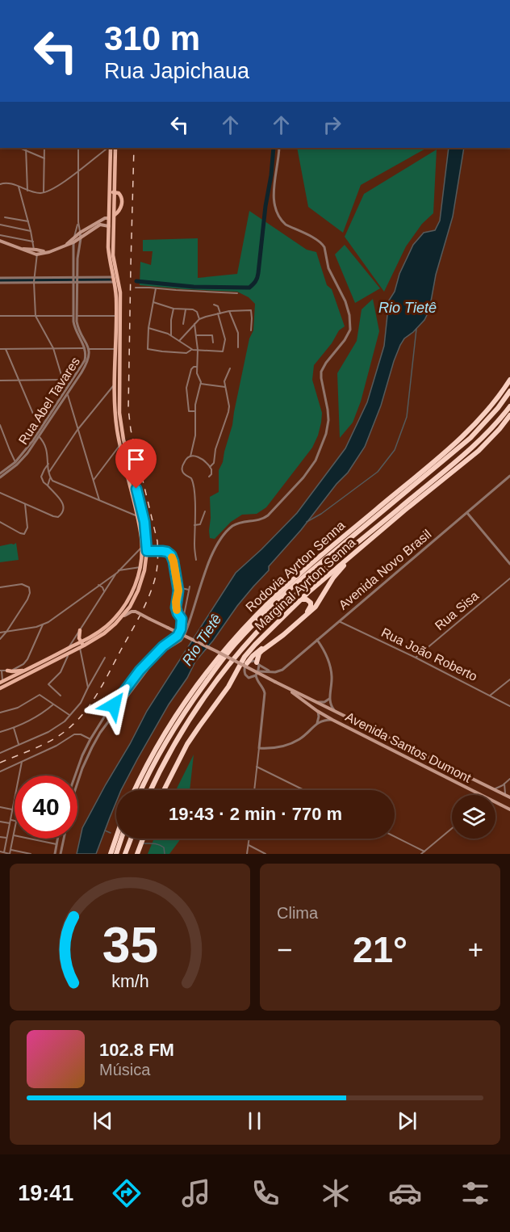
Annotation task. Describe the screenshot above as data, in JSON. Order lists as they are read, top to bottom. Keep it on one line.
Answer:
{"streets":{"highway":["Rodovia Ayrton Senna","Marginal Ayrton Senna"],"main road":["Avenida Santos Dumont"],"street":["Rua Abel Tavares","Avenida Novo Brasil","Rua Sisa","Rua João Roberto"]},"crossings":[["Avenida Novo Brasil","Rua João Roberto"],["Rua Sisa","Rua João Roberto"]],"water":["Rio Tietê"],"page":{"turn":["310 m","Rua Japichaua"],"limit":"40","trip":"19:43 · 2 min · 770 m","tile":"Clima","heat":["−","21°","+"],"song":["102.8 FM","Música"],"tabs":"19:41","gauge":["35","km/h"]}}
